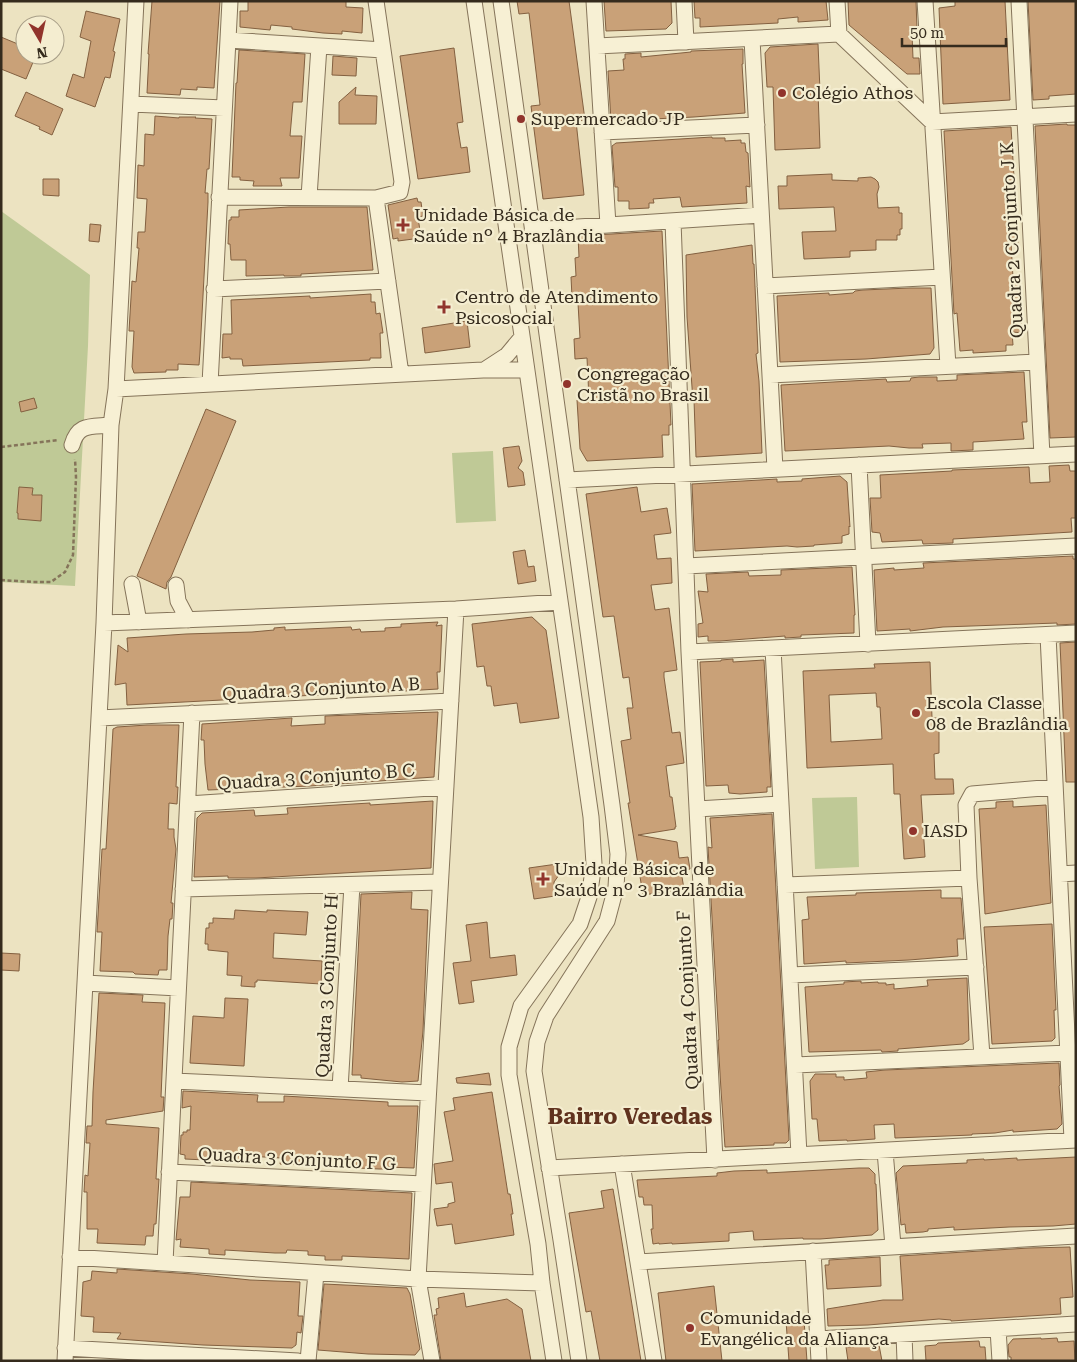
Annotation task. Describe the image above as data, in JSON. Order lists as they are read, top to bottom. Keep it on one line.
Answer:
{"streets":{"street":["Quadra 2 Conjunto J K","Quadra 3 Conjunto A B","Quadra 3 Conjunto B C","Quadra 3 Conjunto H","Quadra 4 Conjunto F","Quadra 3 Conjunto F G"]},"districts":["Bairro Veredas"],"places":{"other":["Colégio Athos","Supermercado JP","Congregação Cristã no Brasil","Escola Classe 08 de Brazlândia","IASD","Comunidade Evangélica da Aliança"],"health":["Unidade Básica de Saúde nº 4 Brazlândia","Centro de Atendimento Psicosocial","Unidade Básica de Saúde nº 3 Brazlândia"]},"scale_bar":"50 m","north":"bottom"}
